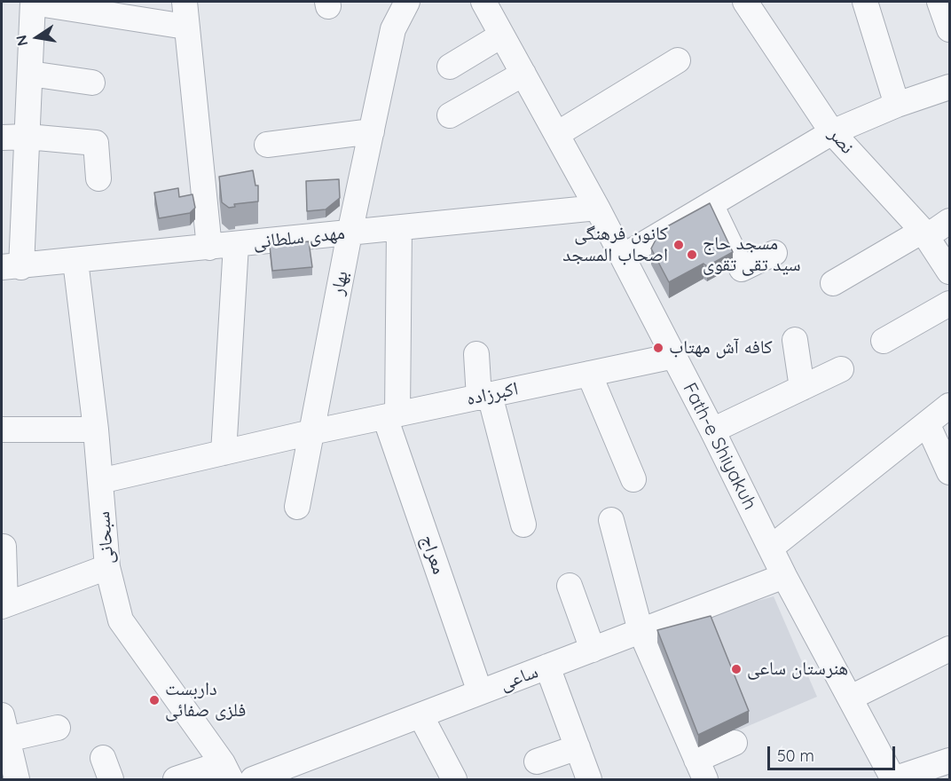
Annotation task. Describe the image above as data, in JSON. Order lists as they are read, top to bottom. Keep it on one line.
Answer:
{"streets":{"street":["نصر","مهدی سلطانی","بهار","اکبرزاده","Fath-e Shiyakuh","سبحانی","معراج","ساعی"]},"crossings":[["مهدی سلطانی","بهار"],["مهدی سلطانی","Fath-e Shiyakuh"],["مهدی سلطانی","سبحانی"],["مهدی سلطانی","معراج"],["بهار","اکبرزاده"],["اکبرزاده","Fath-e Shiyakuh"],["اکبرزاده","سبحانی"],["اکبرزاده","معراج"],["Fath-e Shiyakuh","ساعی"],["معراج","ساعی"]],"places":["کانون فرهنگی اصحاب المسجد","مسجد حاج سید تقی تقوی","کافه آش مهتاب","هنرستان ساعی","داربست فلزی صفائی"],"scale_bar":"50 m","north":"left"}
